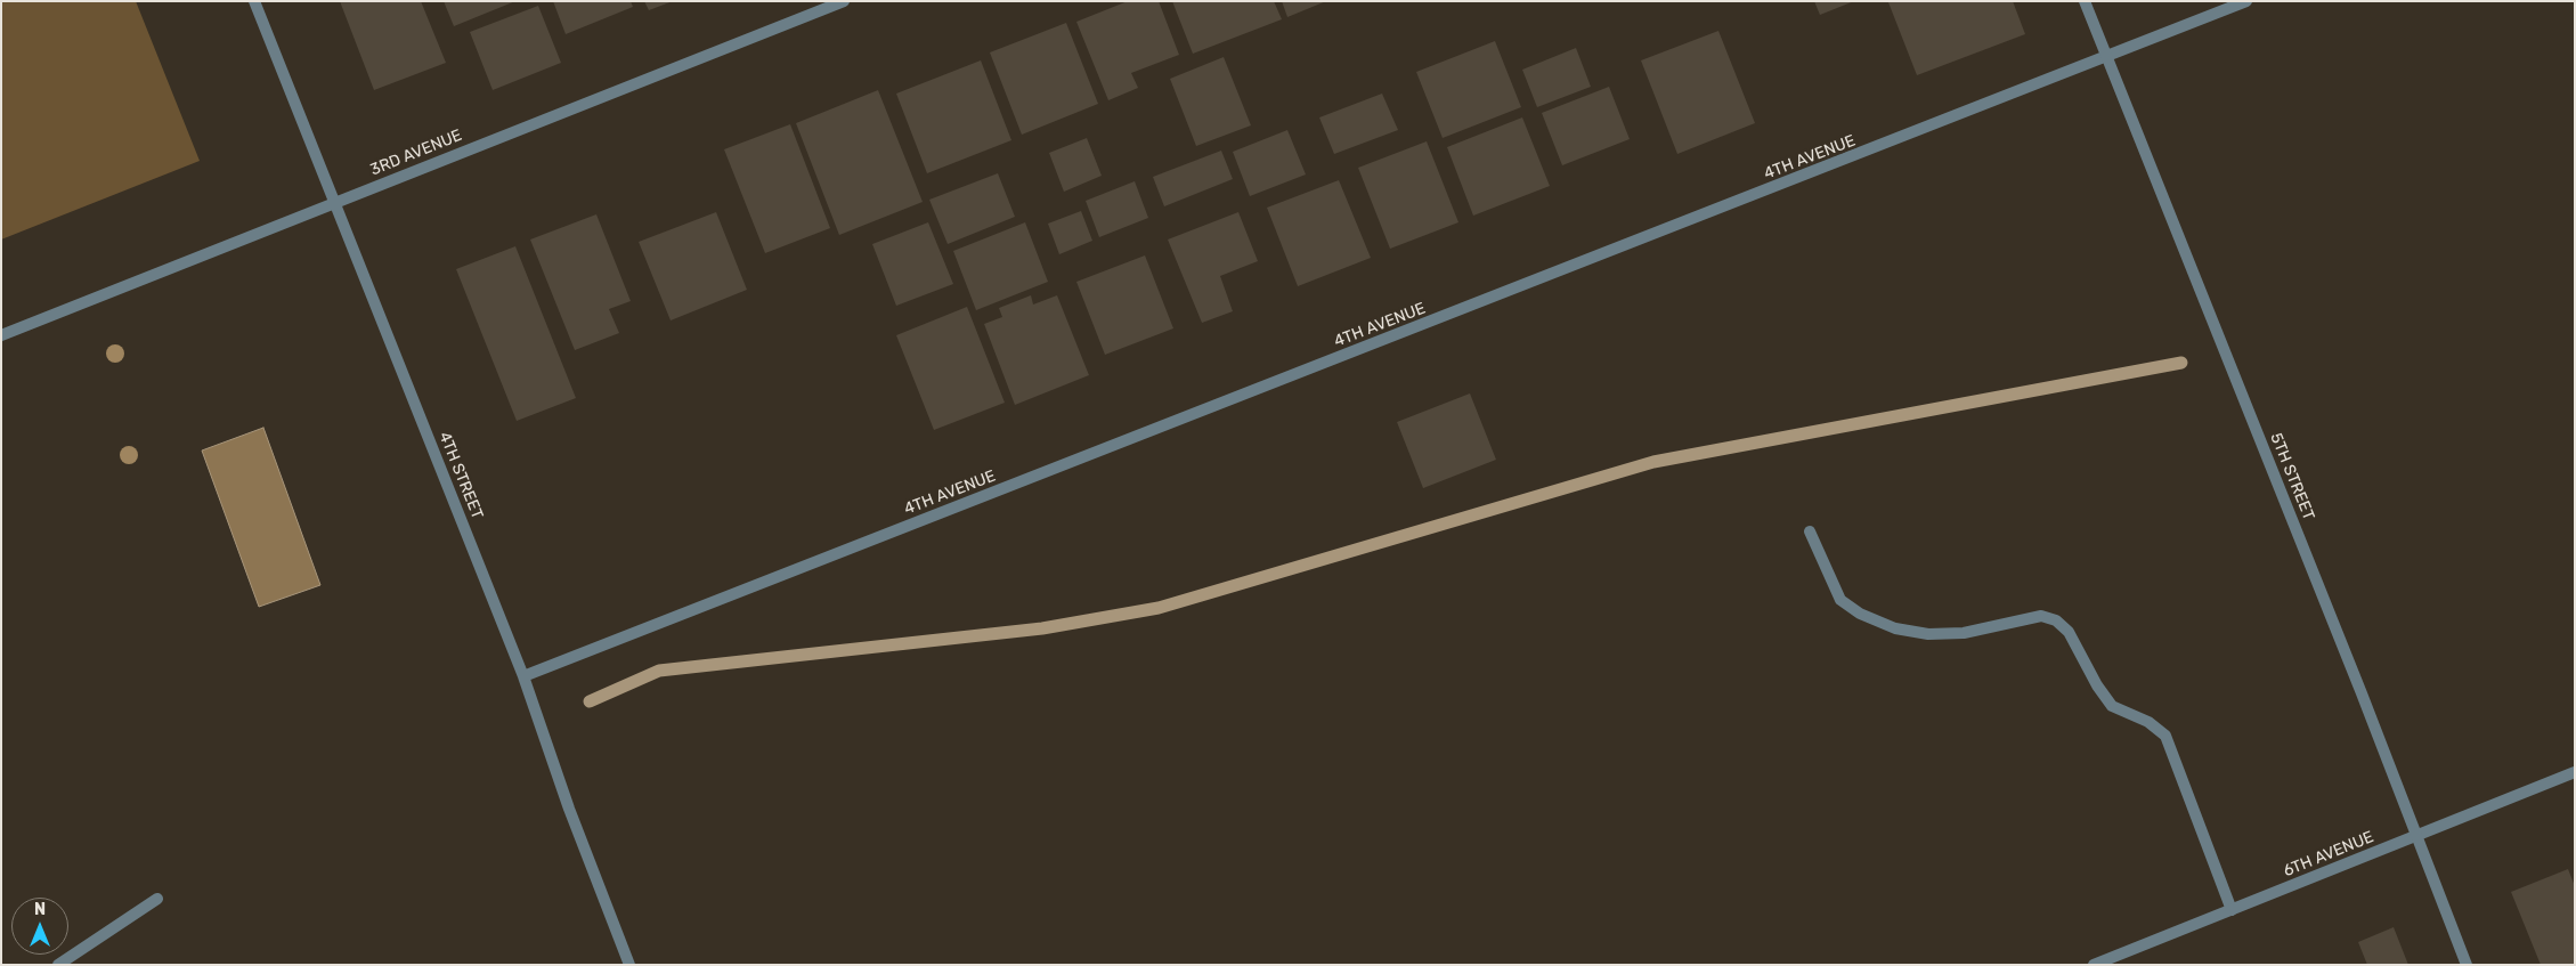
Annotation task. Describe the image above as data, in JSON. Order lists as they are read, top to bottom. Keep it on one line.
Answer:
{"streets":{"street":["3RD AVENUE","4TH AVENUE","4TH STREET","5TH STREET","6TH AVENUE"]},"crossings":[["3RD AVENUE","4TH STREET"],["4TH AVENUE","4TH STREET"],["4TH AVENUE","5TH STREET"],["5TH STREET","6TH AVENUE"]],"north":"top"}
